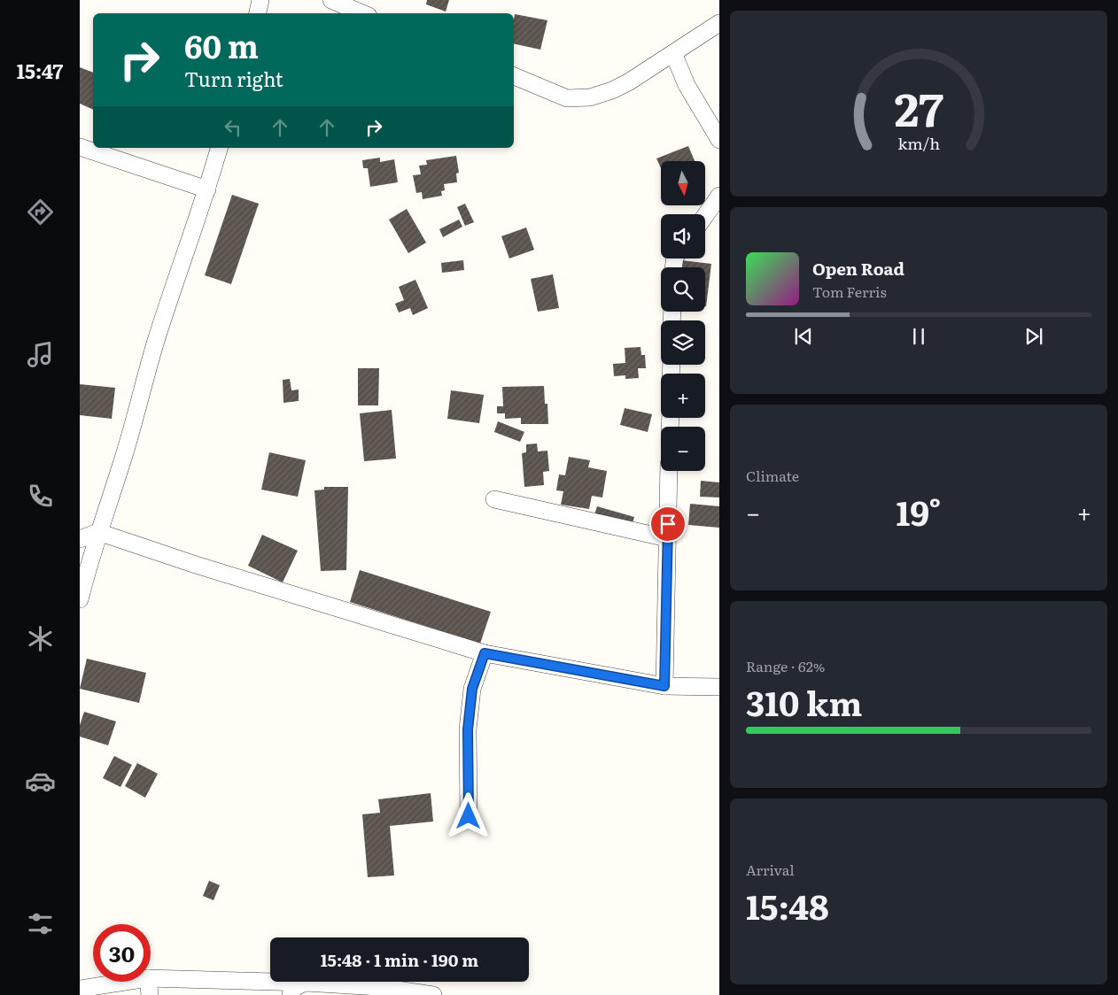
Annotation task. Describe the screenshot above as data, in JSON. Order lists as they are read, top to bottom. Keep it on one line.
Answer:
{"north":"bottom","page":{"tabs":"15:47","turn":["60 m","Turn right"],"map_buttons":["+","−"],"song":["Open Road","Tom Ferris"],"tile":["Climate",["Range · 62%","310 km"],["Arrival","15:48"]],"heat":["−","19°","+"],"limit":"30","trip":"15:48 · 1 min · 190 m","gauge":["27","km/h"]}}
